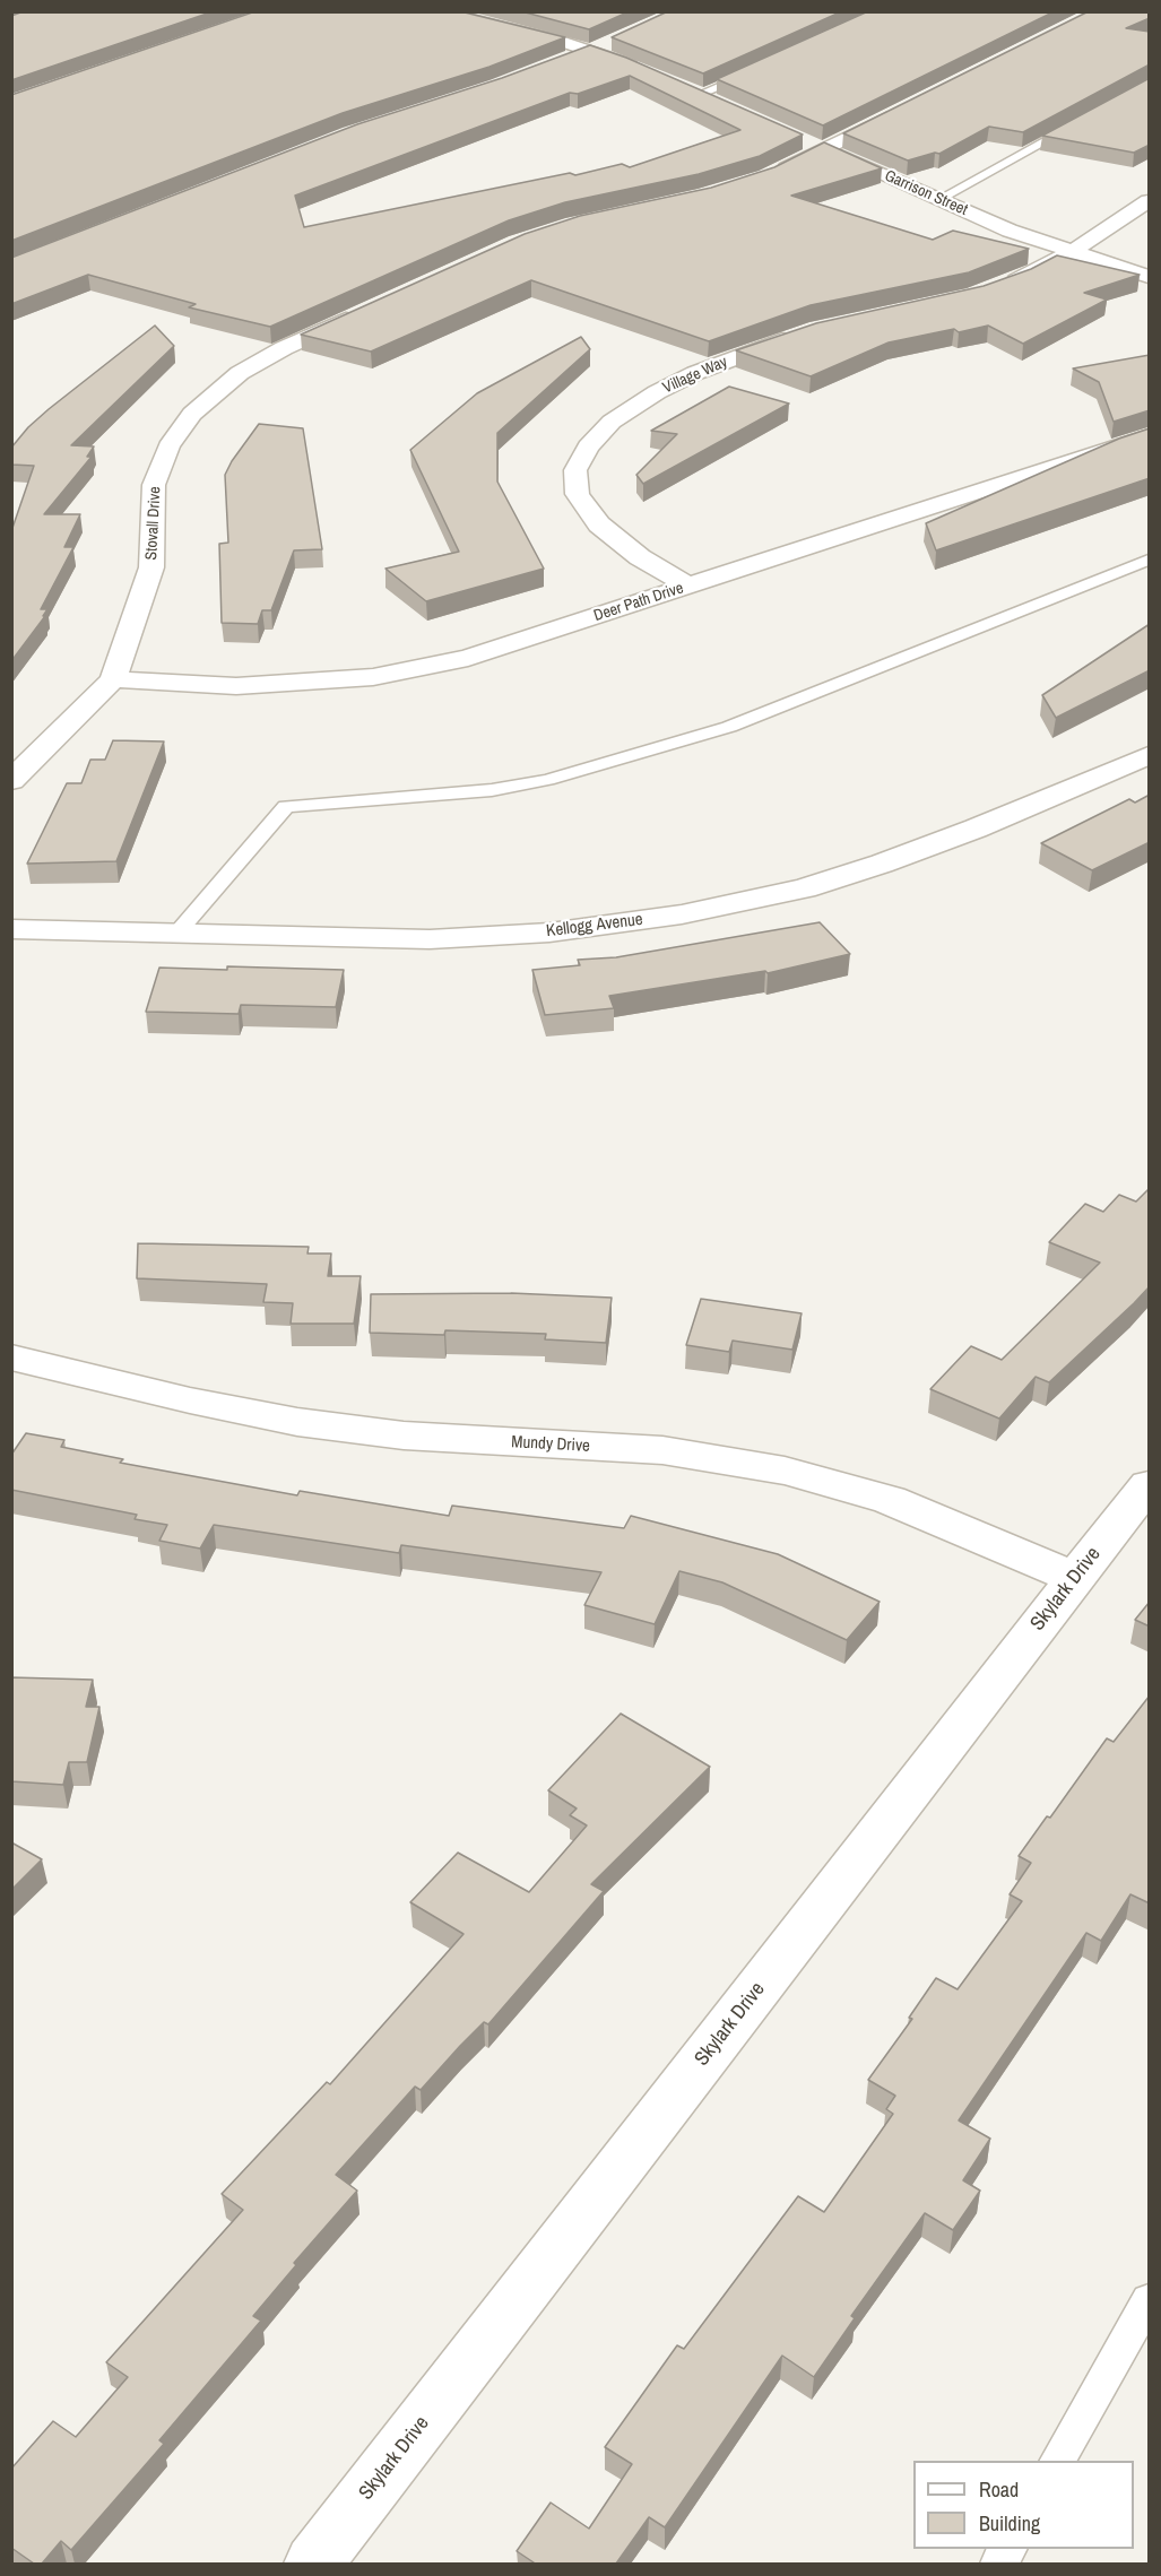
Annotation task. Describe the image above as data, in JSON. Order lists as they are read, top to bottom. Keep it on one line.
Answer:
{"streets":{"street":["Garrison Street","Village Way","Stovall Drive","Deer Path Drive","Kellogg Avenue","Mundy Drive","Skylark Drive"]},"crossings":[["Village Way","Deer Path Drive"],["Stovall Drive","Deer Path Drive"],["Mundy Drive","Skylark Drive"]],"legend":["Road","Building"]}
